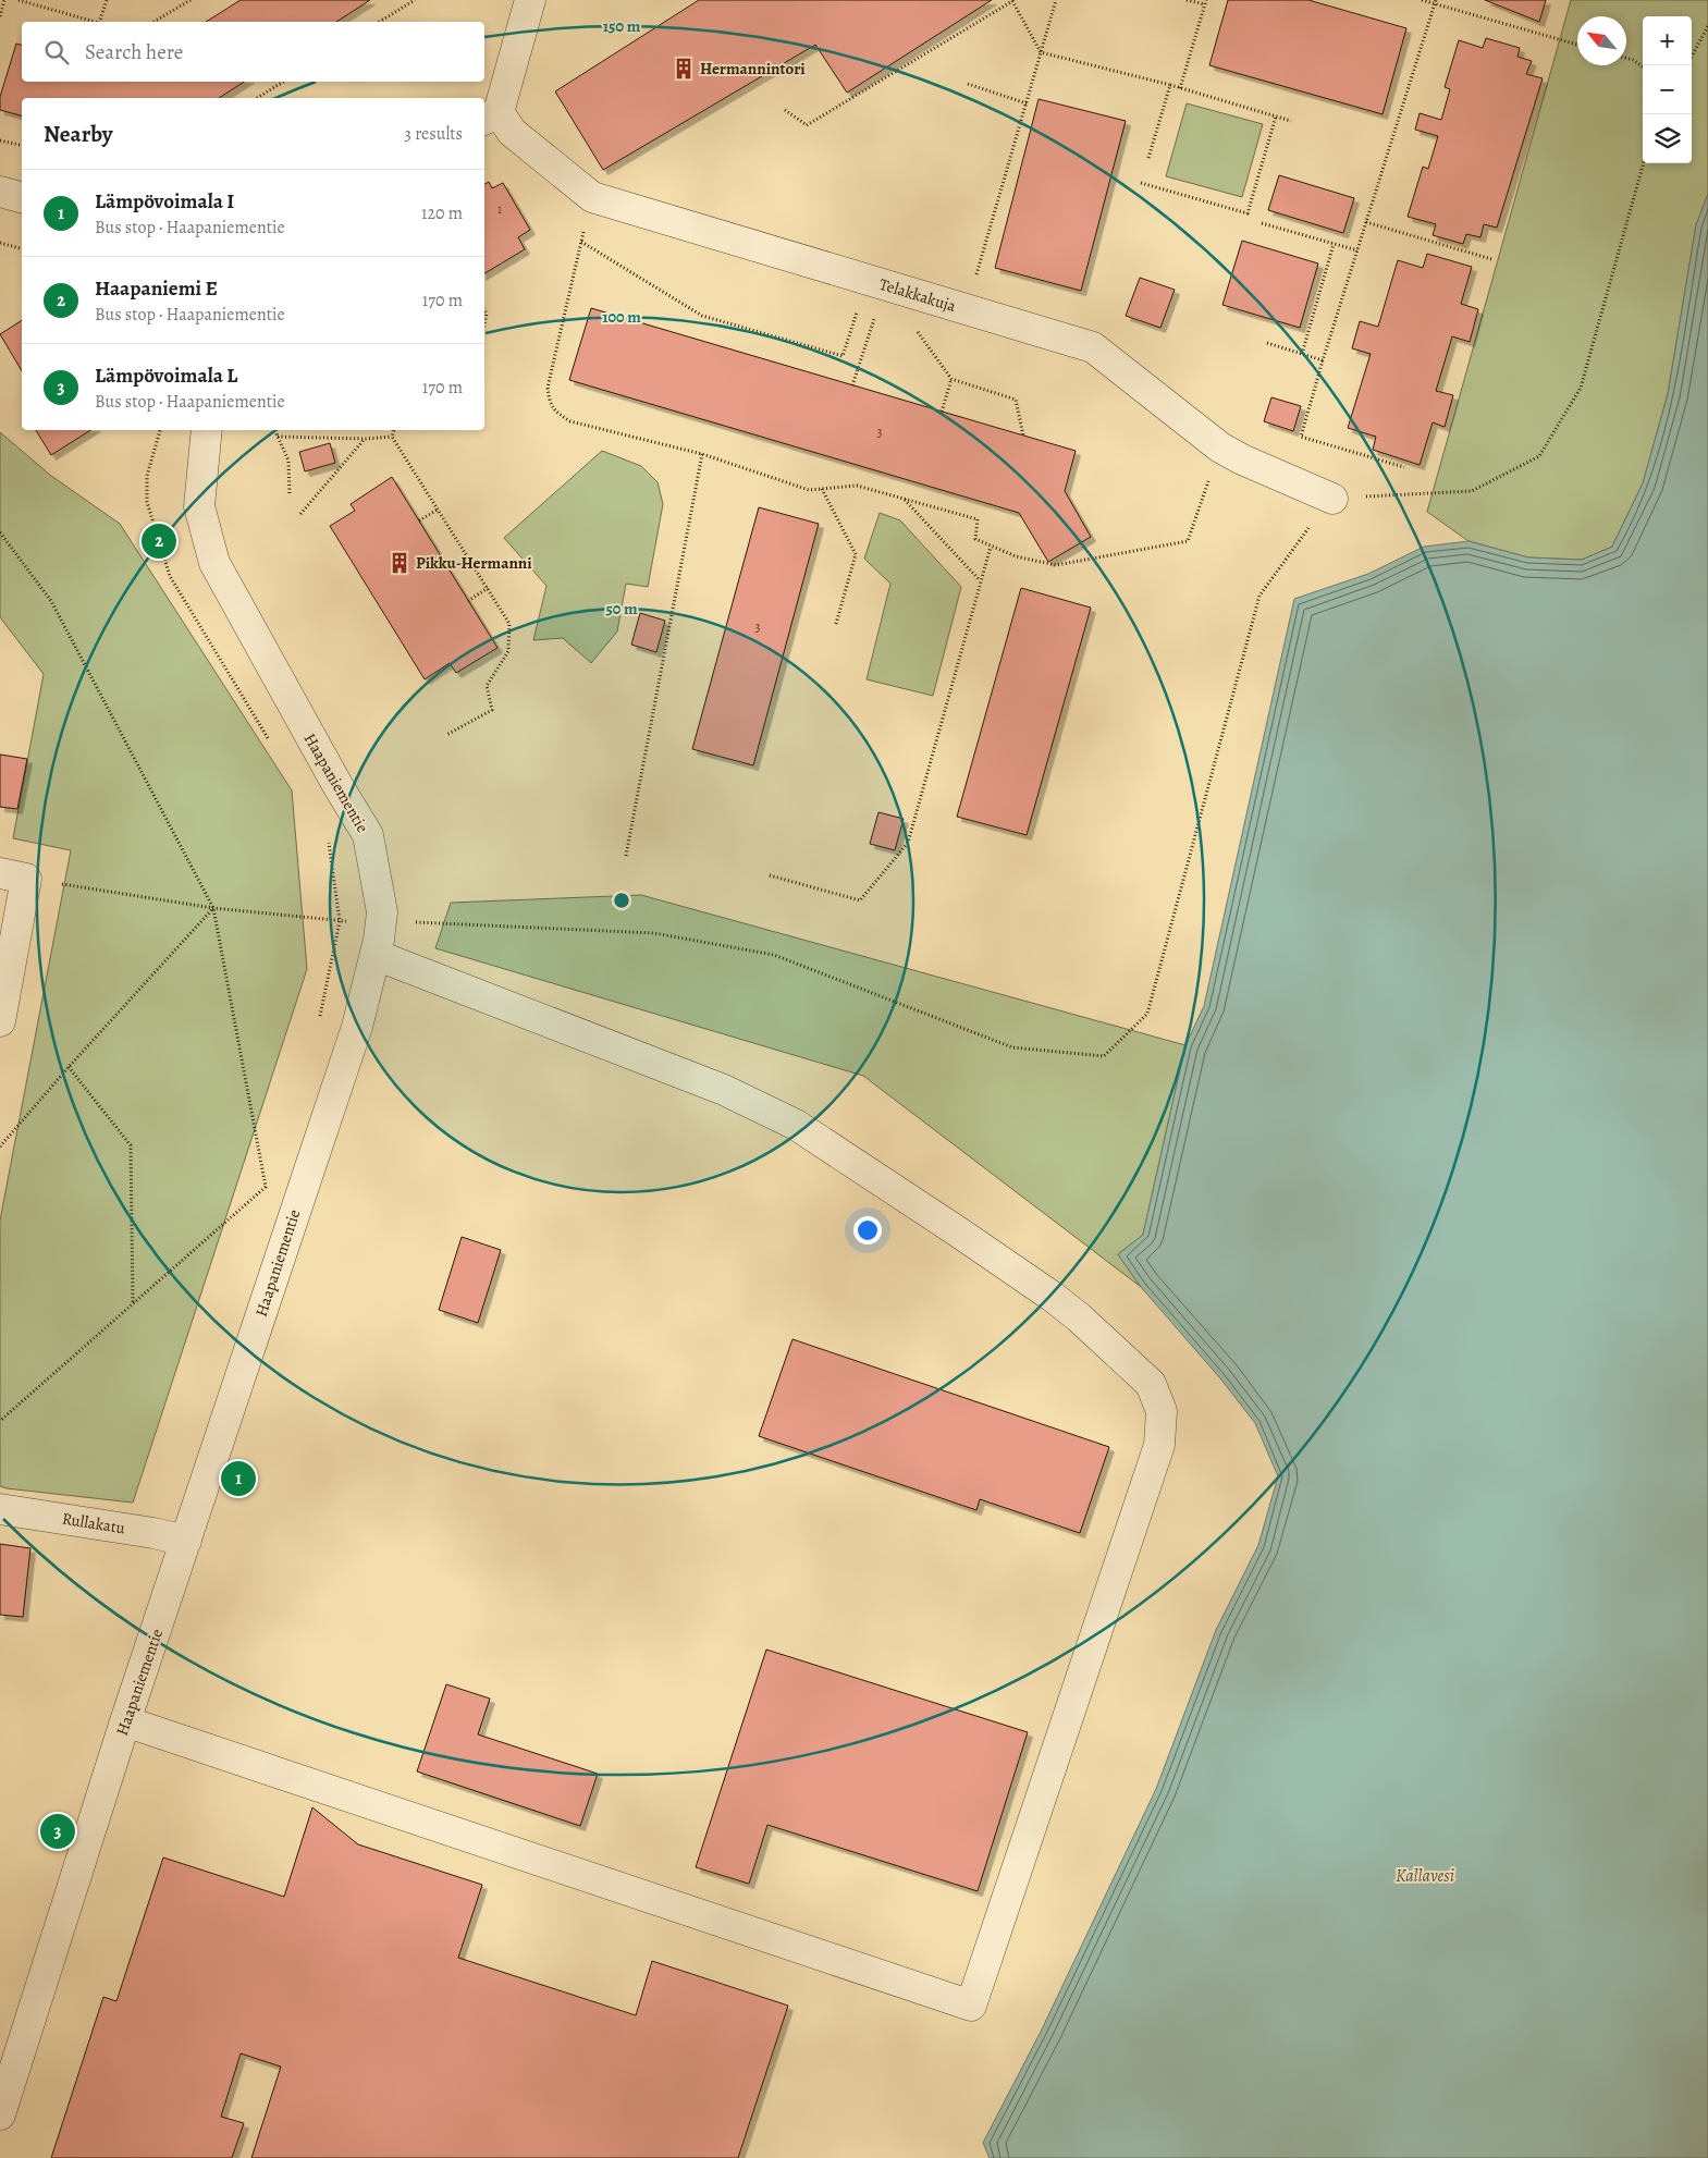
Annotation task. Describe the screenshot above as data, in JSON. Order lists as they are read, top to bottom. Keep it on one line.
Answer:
{"streets":{"street":["Telakkakuja","Haapaniementie","Rullakatu"]},"crossings":[["Haapaniementie","Rullakatu"]],"water":["Kallavesi"],"places":{"building":["Hermannintori","Pikku-Hermanni"]},"house_numbers":["1","3","3"],"north":"top left","page":{"map_buttons":["+","−"],"search":"Search here","heading":["Nearby","3 results"],"list":[{"mark":"1","name":"Lämpövoimala I","note":"Bus stop · Haapaniementie","value":"120 m"},{"mark":"2","name":"Haapaniemi E","note":"Bus stop · Haapaniementie","value":"170 m"},{"mark":"3","name":"Lämpövoimala L","note":"Bus stop · Haapaniementie","value":"170 m"}],"pins":["2","1","3"]},"rings":["150 m","100 m","50 m"]}
